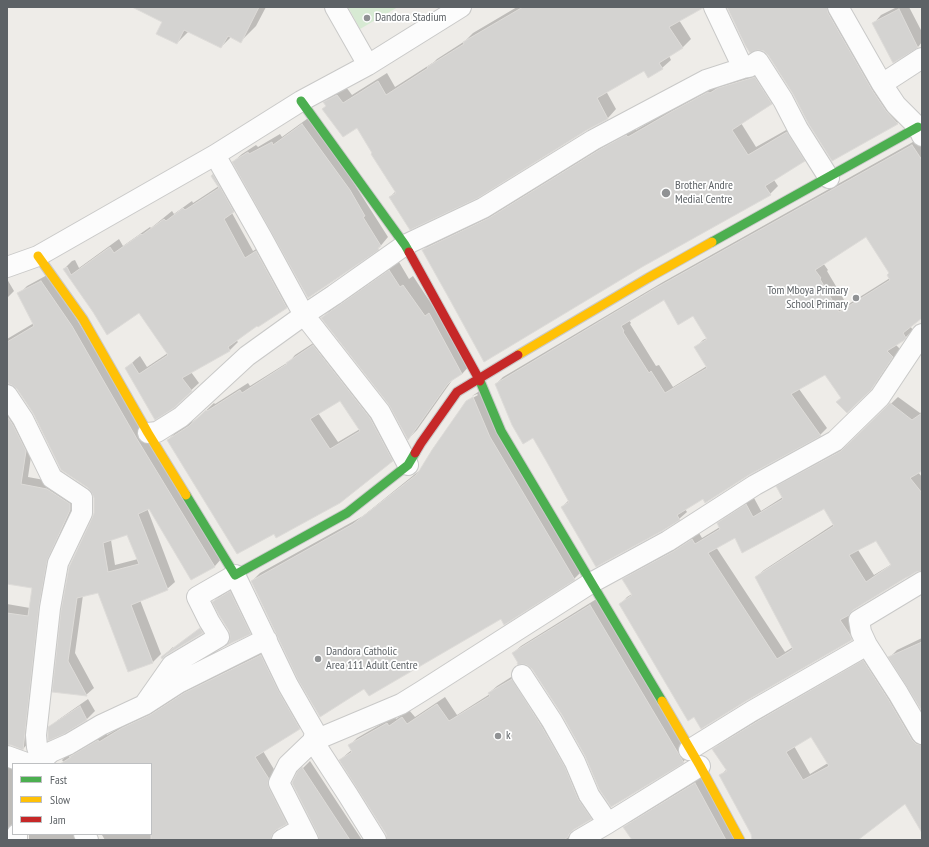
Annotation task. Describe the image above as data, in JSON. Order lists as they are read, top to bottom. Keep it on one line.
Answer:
{"places":["Dandora Stadium","Brother Andre Medial Centre","Tom Mboya Primary School Primary","Dandora Catholic Area 111 Adult Centre","k"],"legend":["Fast","Slow","Jam"]}
